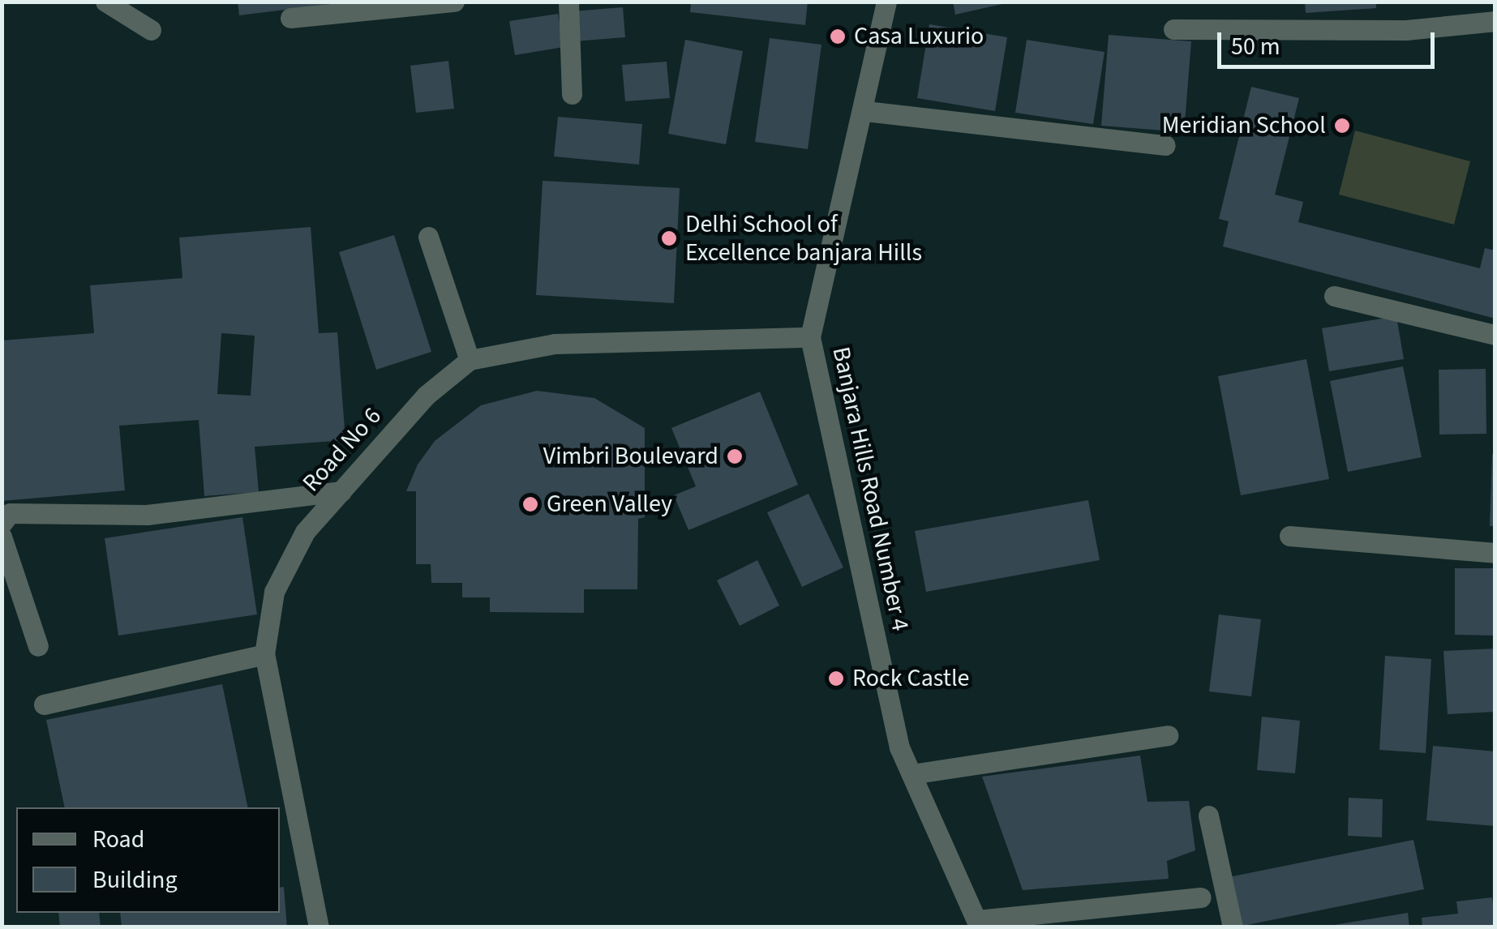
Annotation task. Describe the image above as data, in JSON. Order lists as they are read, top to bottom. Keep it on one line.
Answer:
{"streets":{"street":["Road No 6","Banjara Hills Road Number 4"]},"crossings":[["Road No 6","Banjara Hills Road Number 4"]],"places":["Casa Luxurio","Meridian School","Delhi School of Excellence banjara Hills","Vimbri Boulevard","Green Valley","Rock Castle"],"legend":["Road","Building"],"scale_bar":"50 m"}
